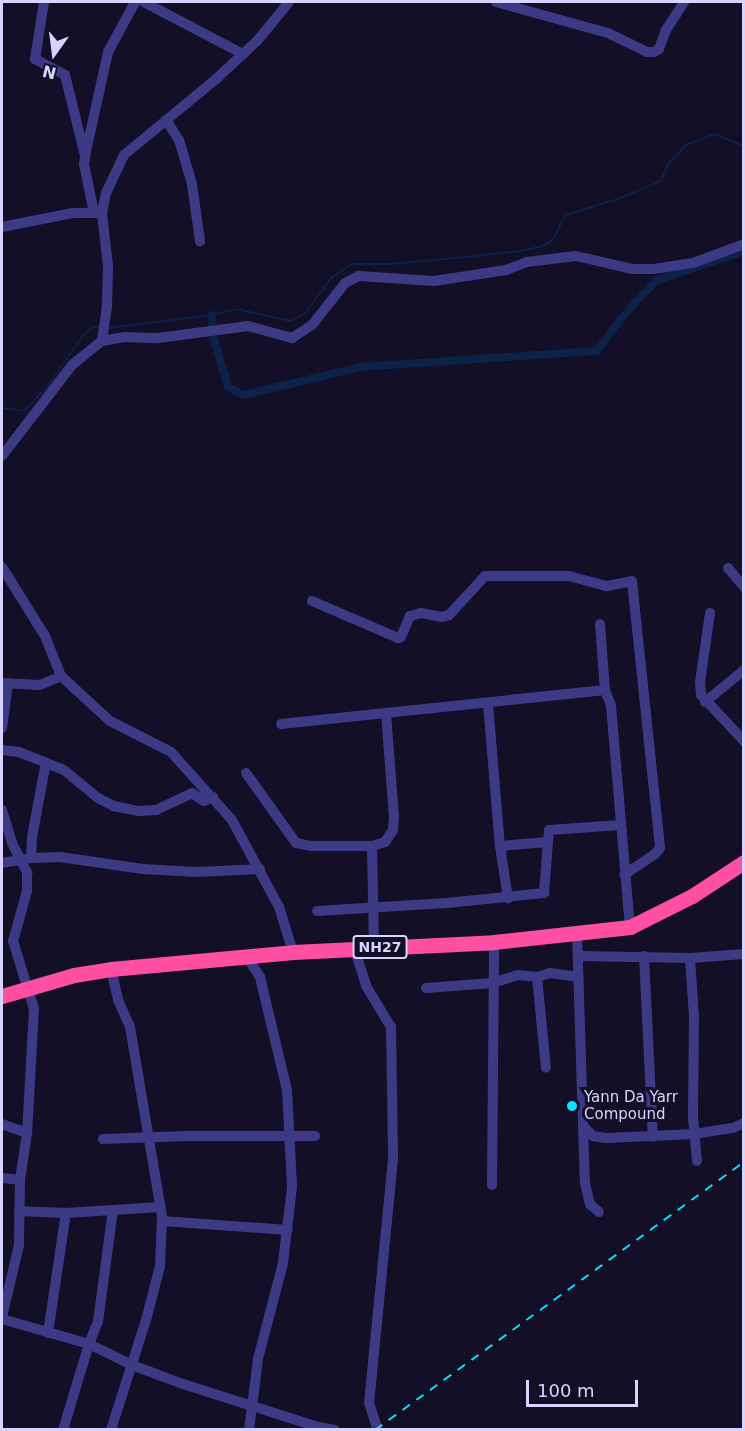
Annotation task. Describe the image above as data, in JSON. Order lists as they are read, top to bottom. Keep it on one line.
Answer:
{"streets":{"highway":["NH27"]},"places":["Yann Da Yarr Compound"],"scale_bar":"100 m","north":"bottom"}
